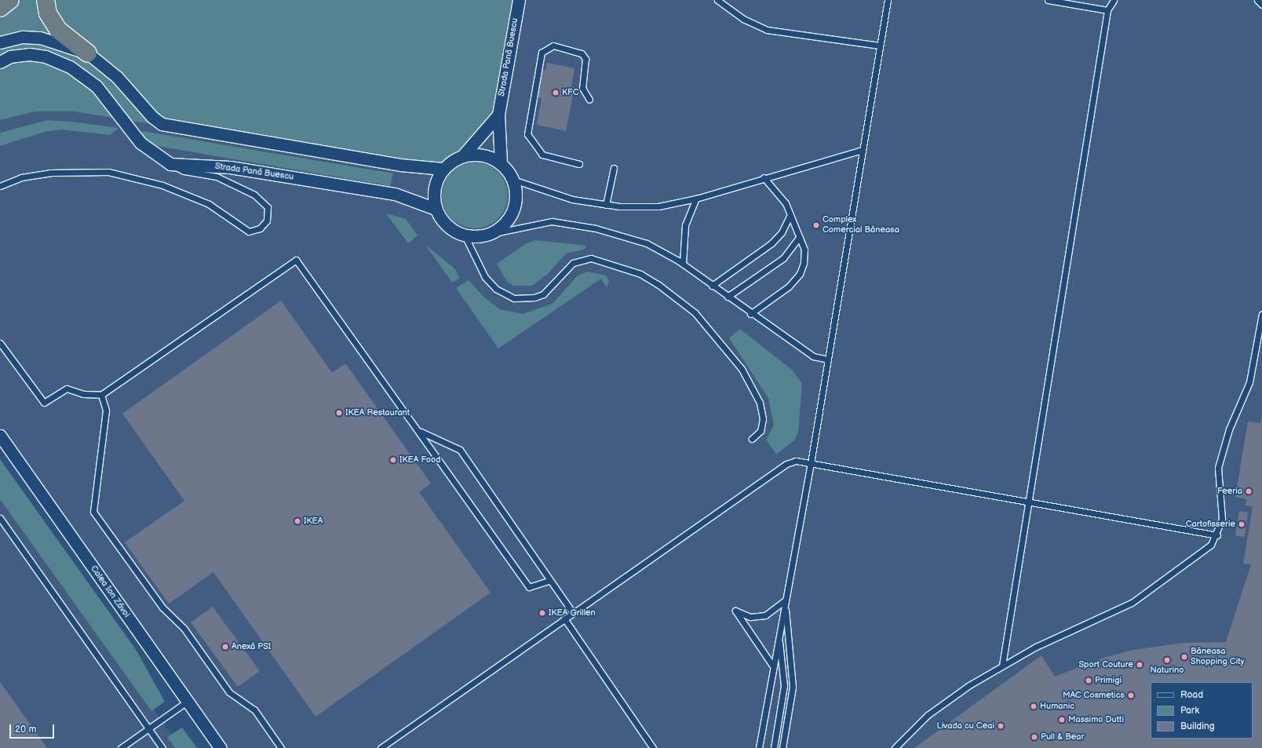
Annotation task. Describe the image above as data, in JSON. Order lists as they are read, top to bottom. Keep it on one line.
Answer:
{"streets":{"street":["Strada Pană Buescu","Calea Ion Zăvoi"]},"places":["KFC","Complex Comercial Băneasa","IKEA Restaurant","IKEA Food","Feeria","IKEA","Cartofisserie","IKEA Grillen","Anexă PSI","Băneasa Shopping City","Naturino","Sport Couture","Primigi","MAC Cosmetics","Humanic","Massimo Dutti","Livada cu Ceai","Pull & Bear"],"legend":["Road","Park","Building"],"scale_bar":"20 m"}
